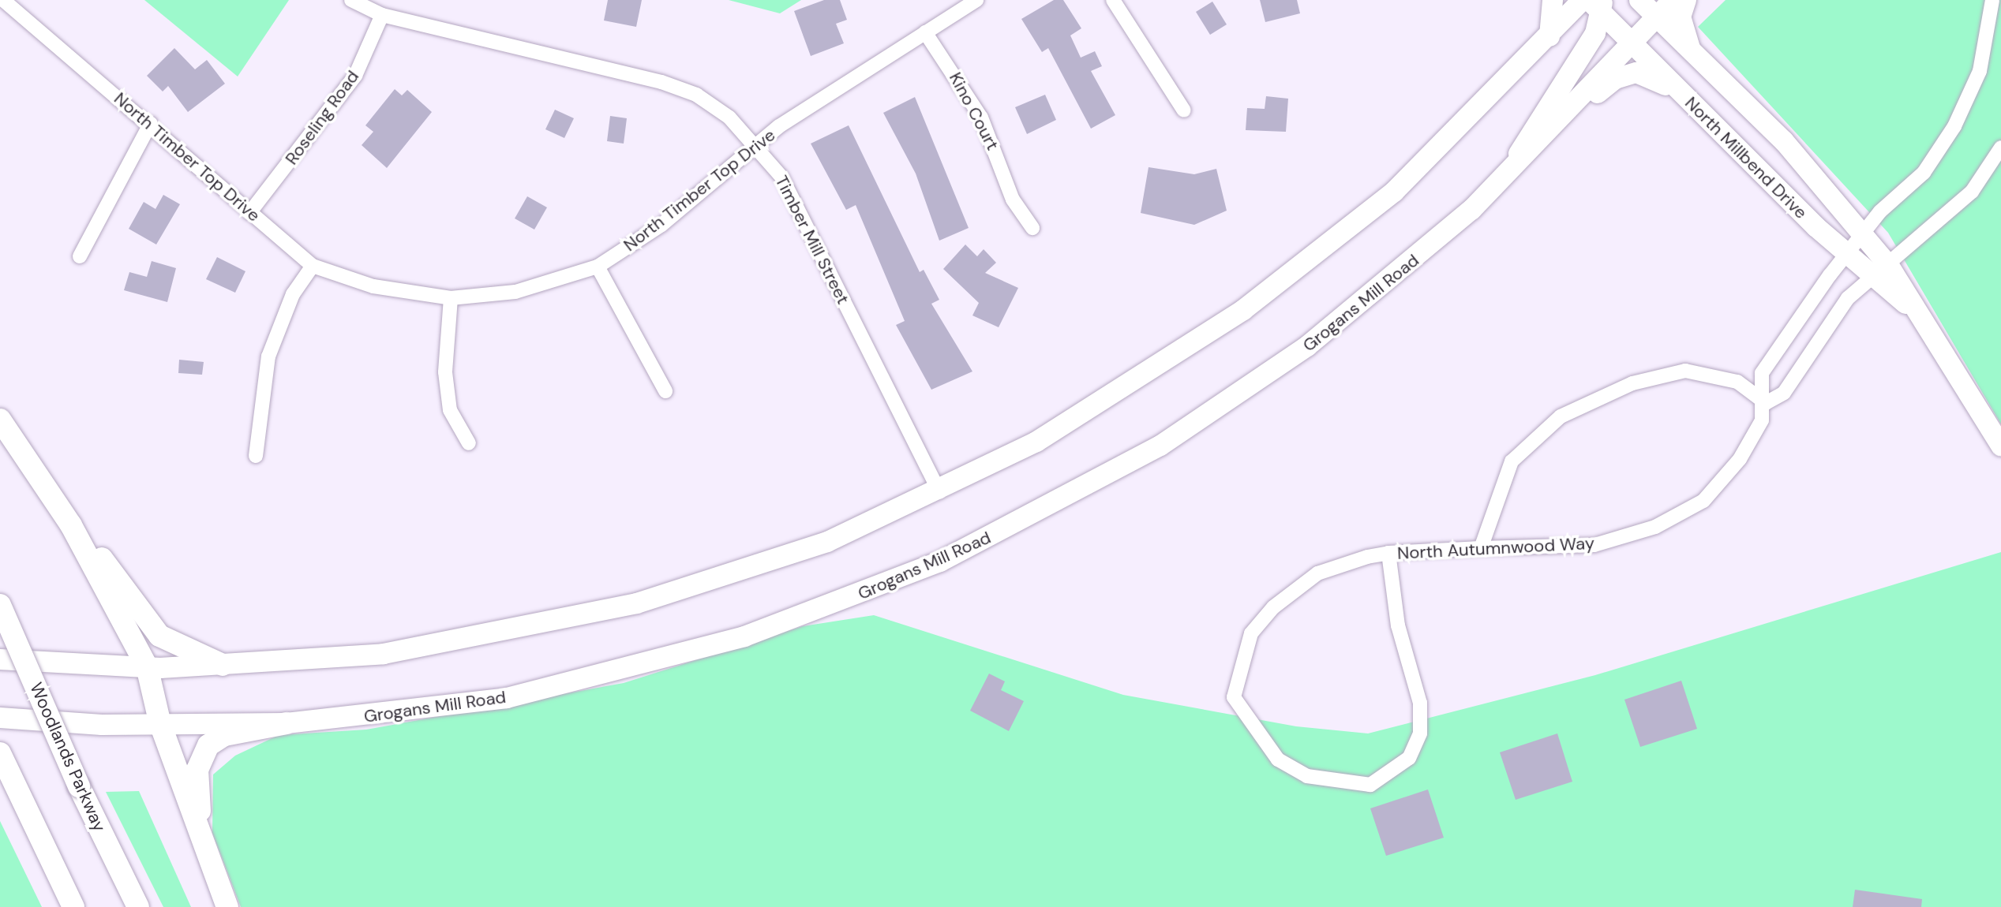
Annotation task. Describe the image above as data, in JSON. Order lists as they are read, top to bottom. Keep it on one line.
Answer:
{"streets":{"main road":["North Millbend Drive","Grogans Mill Road","Woodlands Parkway"],"street":["Kino Court","Roseling Road","North Timber Top Drive","Timber Mill Street","North Autumnwood Way"]},"crossings":[["Kino Court","North Timber Top Drive"],["Roseling Road","North Timber Top Drive"],["Roseling Road","Timber Mill Street"],["North Timber Top Drive","Timber Mill Street"],["North Millbend Drive","Grogans Mill Road"],["North Millbend Drive","North Autumnwood Way"]]}
